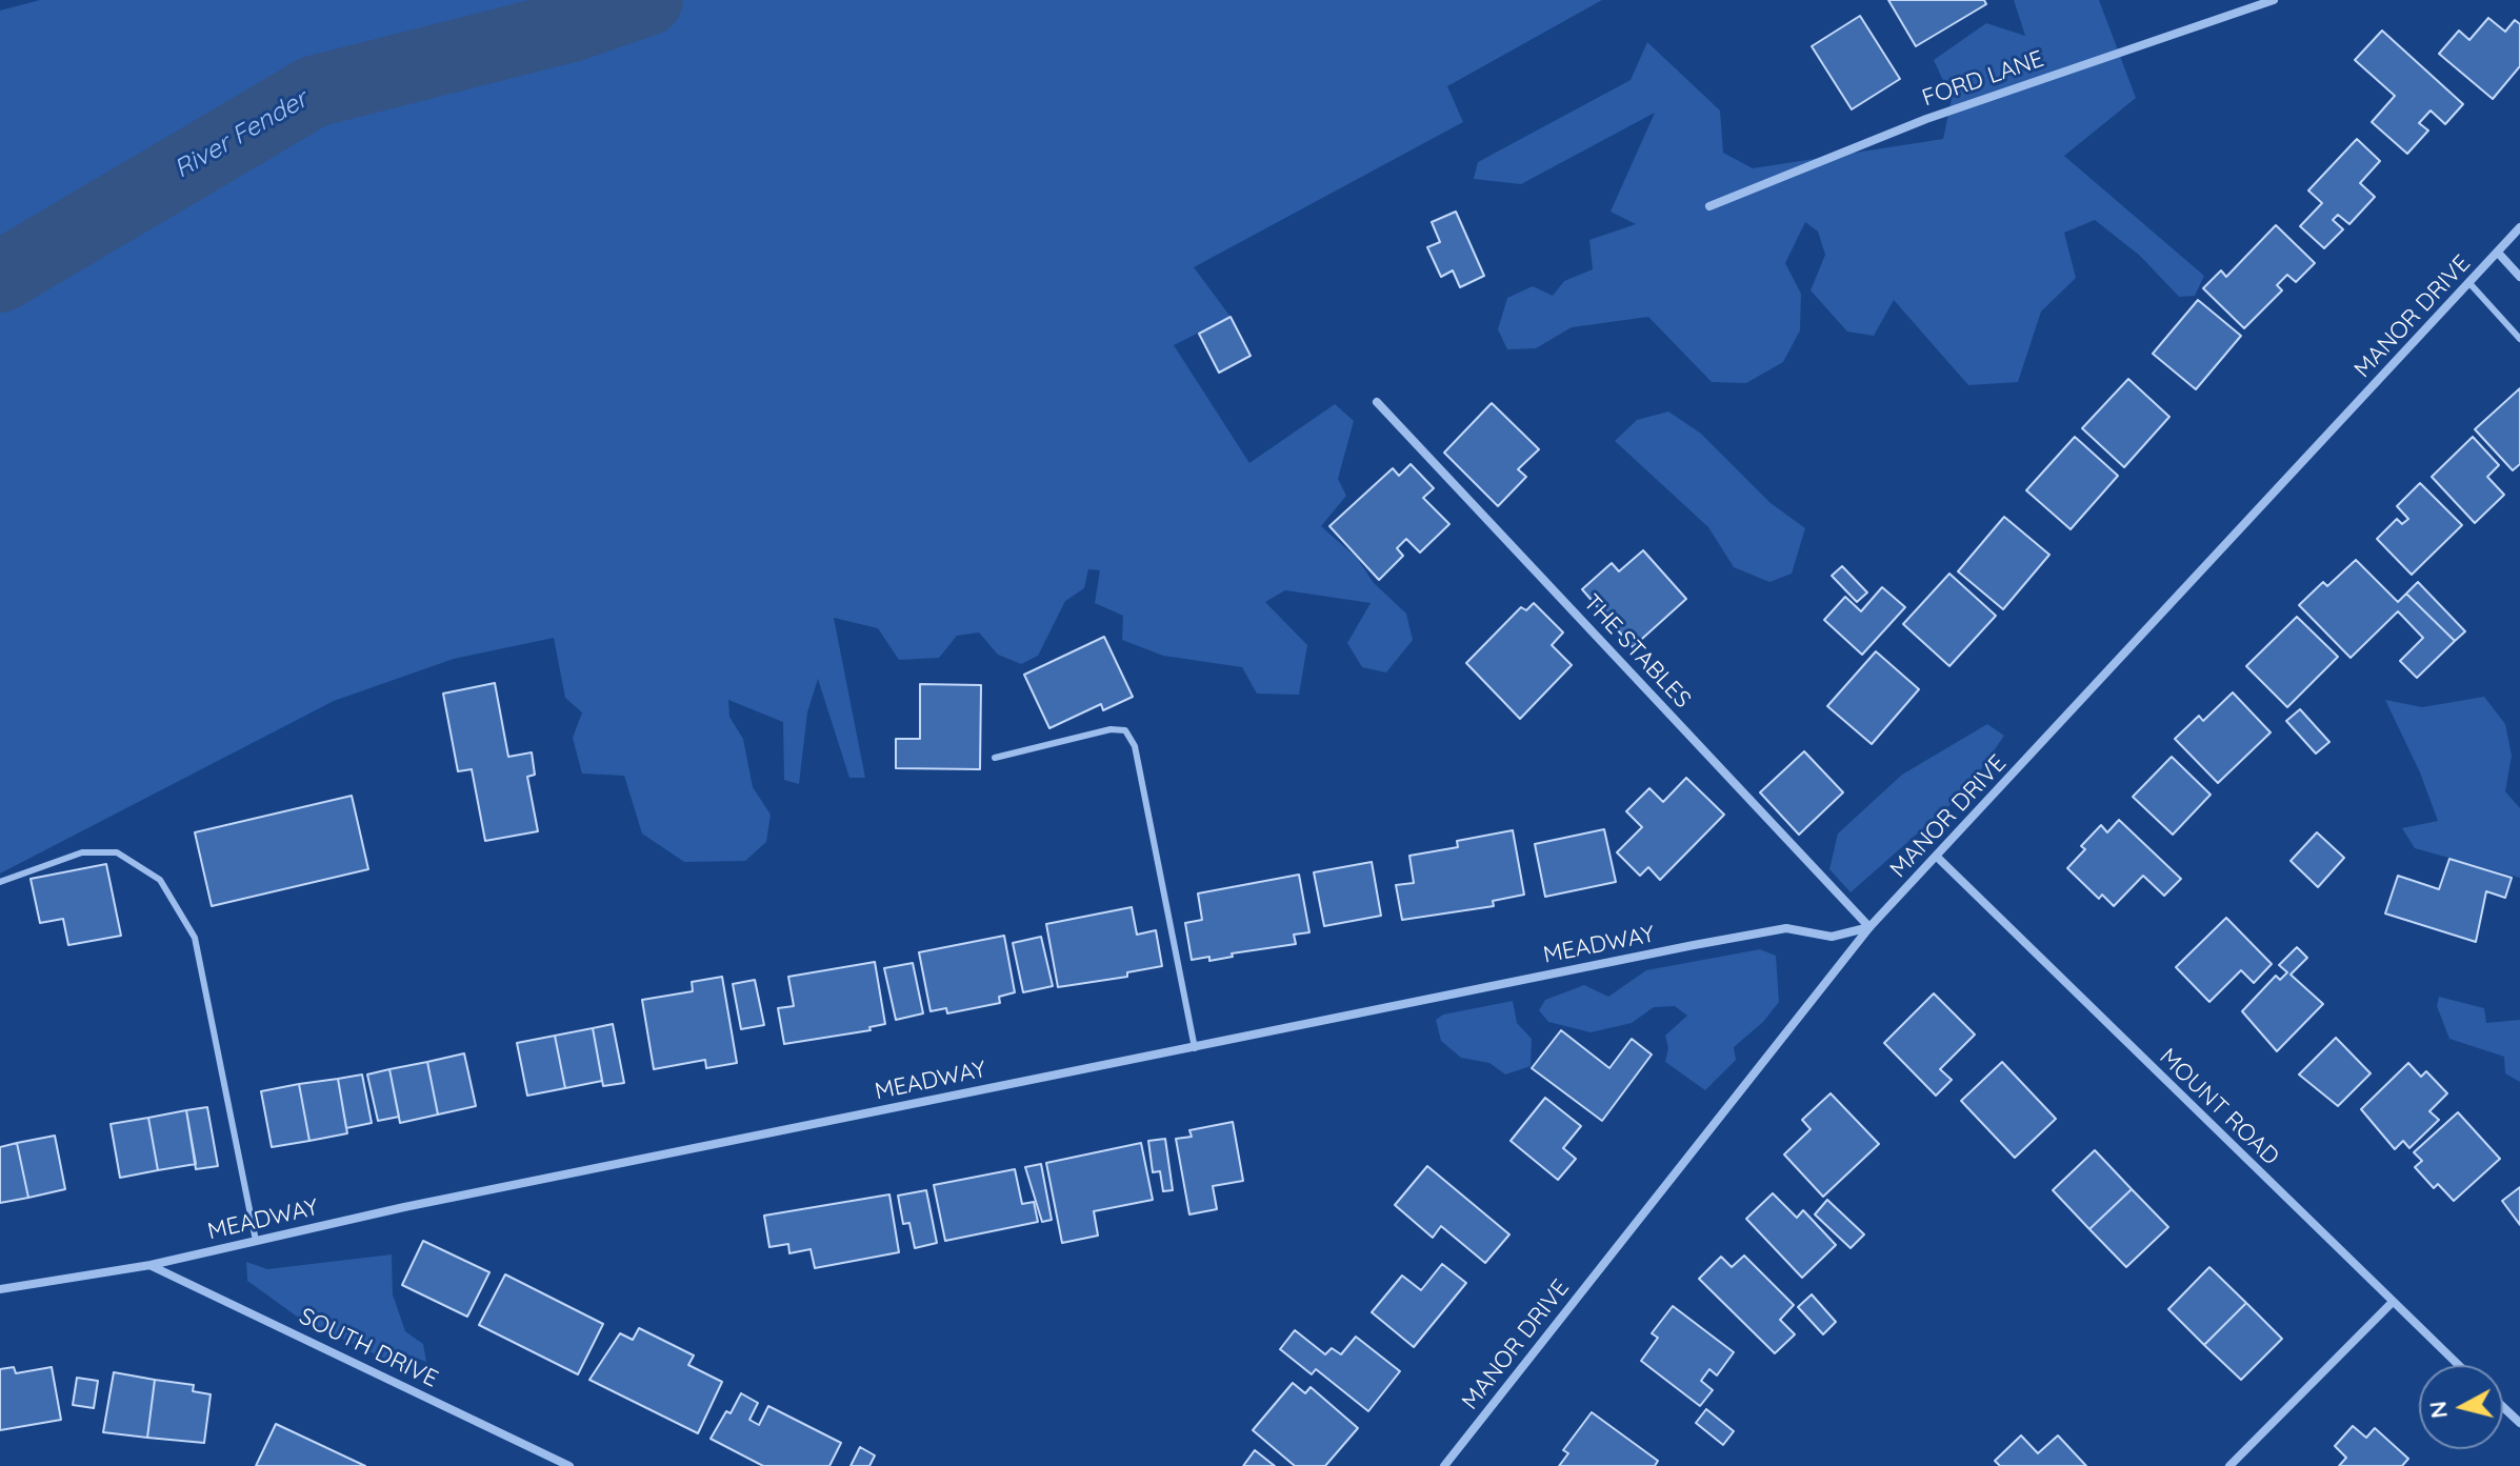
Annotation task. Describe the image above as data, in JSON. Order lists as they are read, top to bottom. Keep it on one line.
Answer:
{"streets":{"street":["FORD LANE","MANOR DRIVE","THE STABLES","MEADWAY","MOUNT ROAD","SOUTH DRIVE"]},"crossings":[["MANOR DRIVE","THE STABLES"],["MANOR DRIVE","MEADWAY"],["MANOR DRIVE","MOUNT ROAD"],["THE STABLES","MEADWAY"],["MEADWAY","SOUTH DRIVE"]],"water":["River Fender"],"north":"left"}
